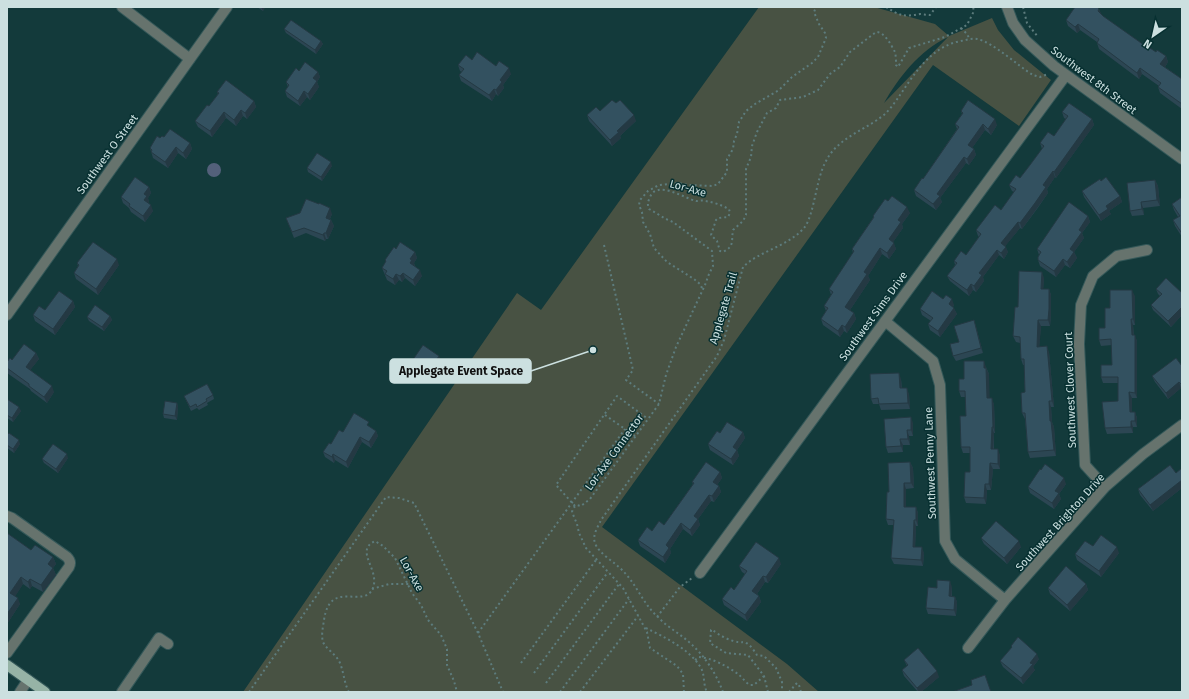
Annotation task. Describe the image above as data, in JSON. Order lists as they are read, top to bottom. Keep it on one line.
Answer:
{"streets":{"street":["Southwest 8th Street","Southwest O Street","Southwest Sims Drive","Southwest Clover Court","Southwest Penny Lane","Southwest Brighton Drive"],"path":["Lor-Axe","Applegate Trail","Lor-Axe Connector"]},"crossings":[["Southwest 8th Street","Southwest Sims Drive"],["Lor-Axe","Lor-Axe Connector"],["Southwest Sims Drive","Southwest Penny Lane"],["Southwest Clover Court","Southwest Brighton Drive"],["Southwest Penny Lane","Southwest Brighton Drive"]],"places":["Applegate Event Space"],"north":"bottom left"}
